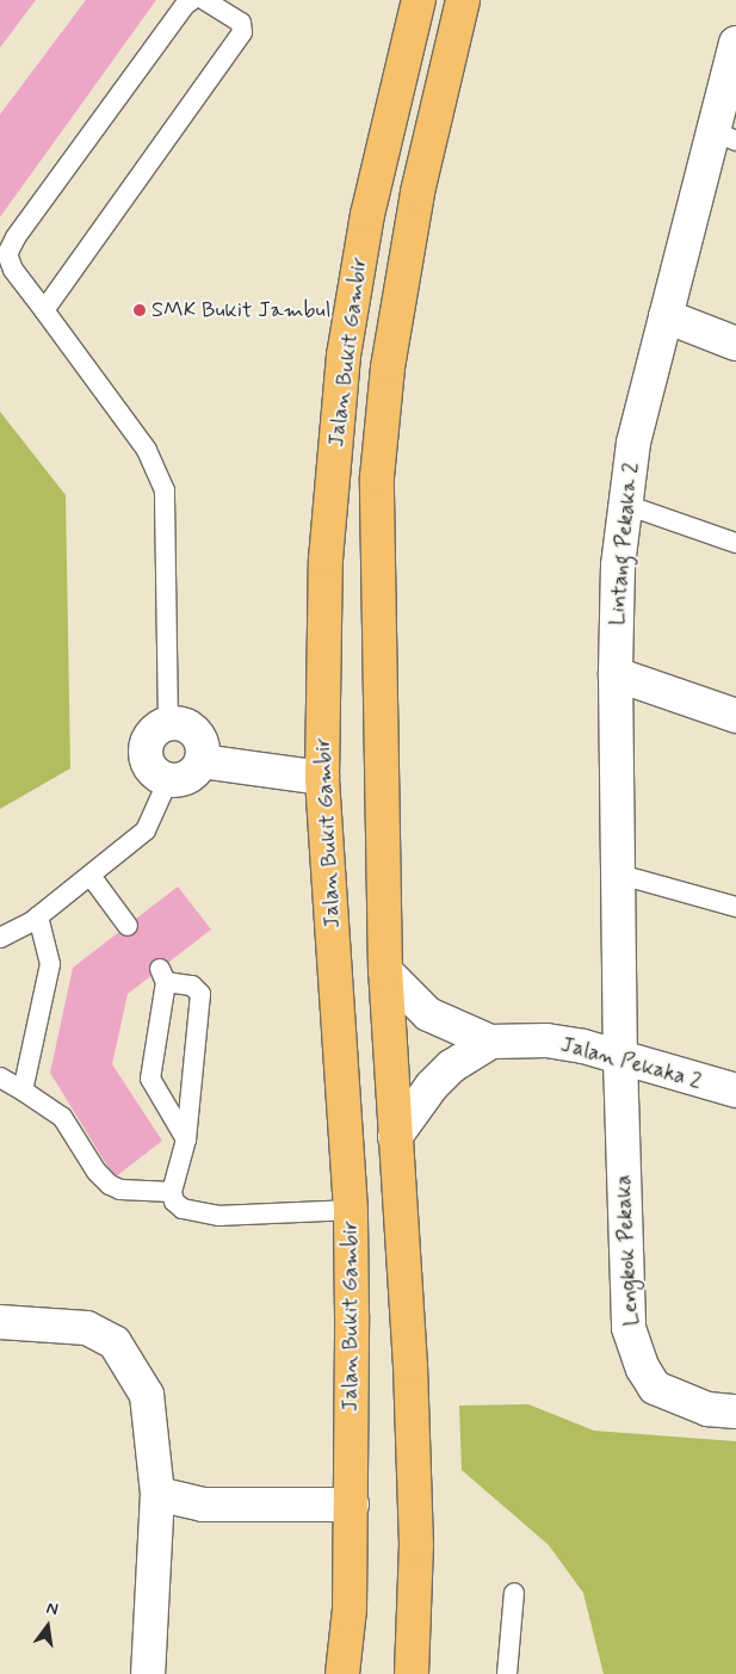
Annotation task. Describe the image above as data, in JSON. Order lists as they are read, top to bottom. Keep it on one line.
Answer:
{"streets":{"main road":["Jalan Bukit Gambir"],"street":["Lintang Pekaka 2","Jalan Pekaka 2","Lengkok Pekaka"]},"crossings":[["Jalan Bukit Gambir","Jalan Pekaka 2"],["Lintang Pekaka 2","Jalan Pekaka 2"],["Lintang Pekaka 2","Lengkok Pekaka"],["Jalan Pekaka 2","Lengkok Pekaka"]],"places":["SMK Bukit Jambul"],"north":"top"}
